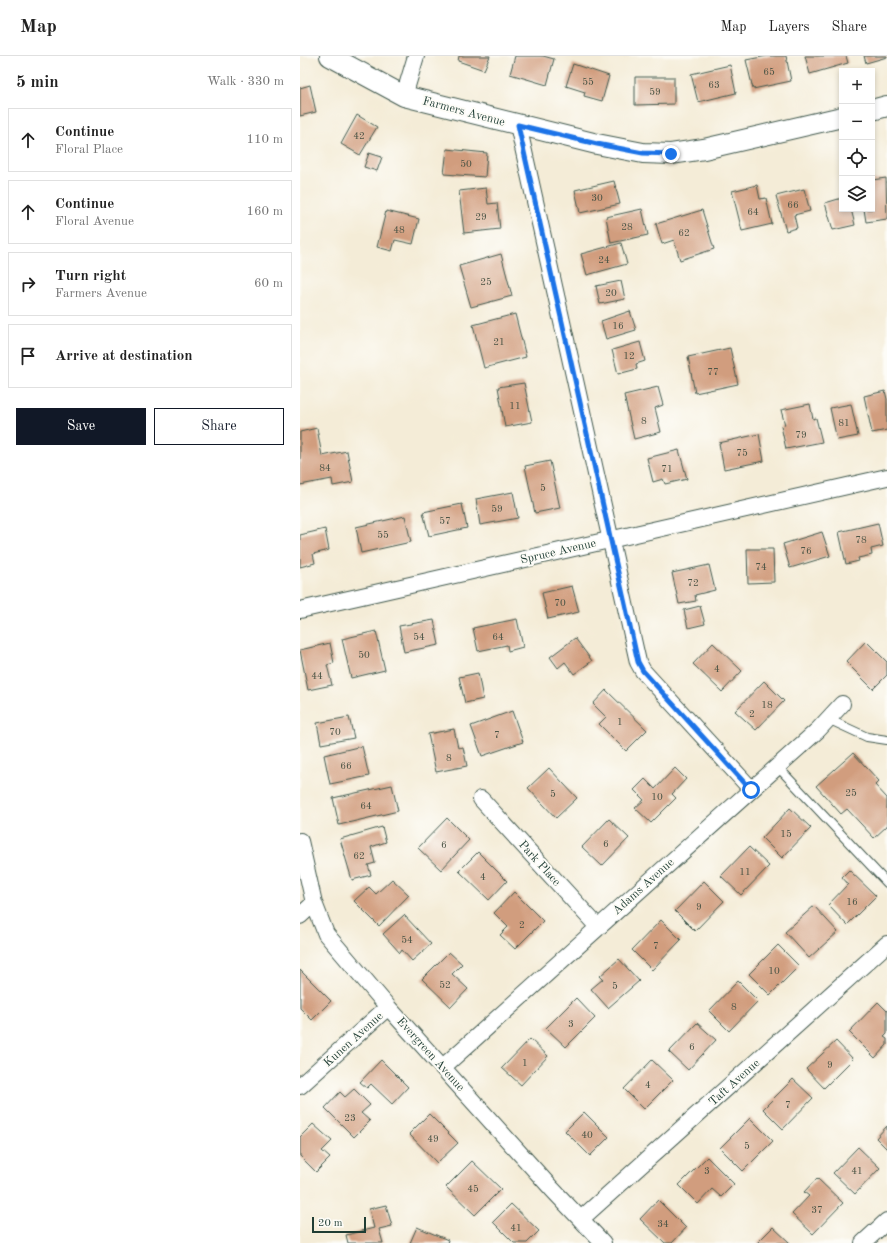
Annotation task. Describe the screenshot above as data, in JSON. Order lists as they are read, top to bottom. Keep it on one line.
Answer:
{"streets":{"street":["Farmers Avenue","Spruce Avenue","Park Place","Adams Avenue","Kunen Avenue","Evergreen Avenue","Taft Avenue"]},"crossings":[["Park Place","Adams Avenue"],["Adams Avenue","Evergreen Avenue"],["Kunen Avenue","Evergreen Avenue"],["Evergreen Avenue","Taft Avenue"]],"house_numbers":["65","55","63","59","42","50","30","66","64","29","28","48","62","24","25","20","16","21","12","77","11","8","81","79","75","84","71","5","59","57","55","78","76","74","72","70","54","64","50","4","44","18","2","1","70","7","8","66","25","5","10","64","15","6","6","62","11","4","16","9","2","54","7","10","52","5","8","3","6","1","9","4","7","23","40","49","5","3","41","45","37","34","41"],"scale_bar":"20 m","page":{"header":"Map","nav":["Map","Layers","Share"],"heading":["5 min","Walk · 330 m"],"map_buttons":["+","−"],"list":[["Continue","Floral Place","110 m"],["Continue","Floral Avenue","160 m"],["Turn right","Farmers Avenue","60 m"],"Arrive at destination"],"buttons":["Save","Share"],"scale":"20 m"}}
